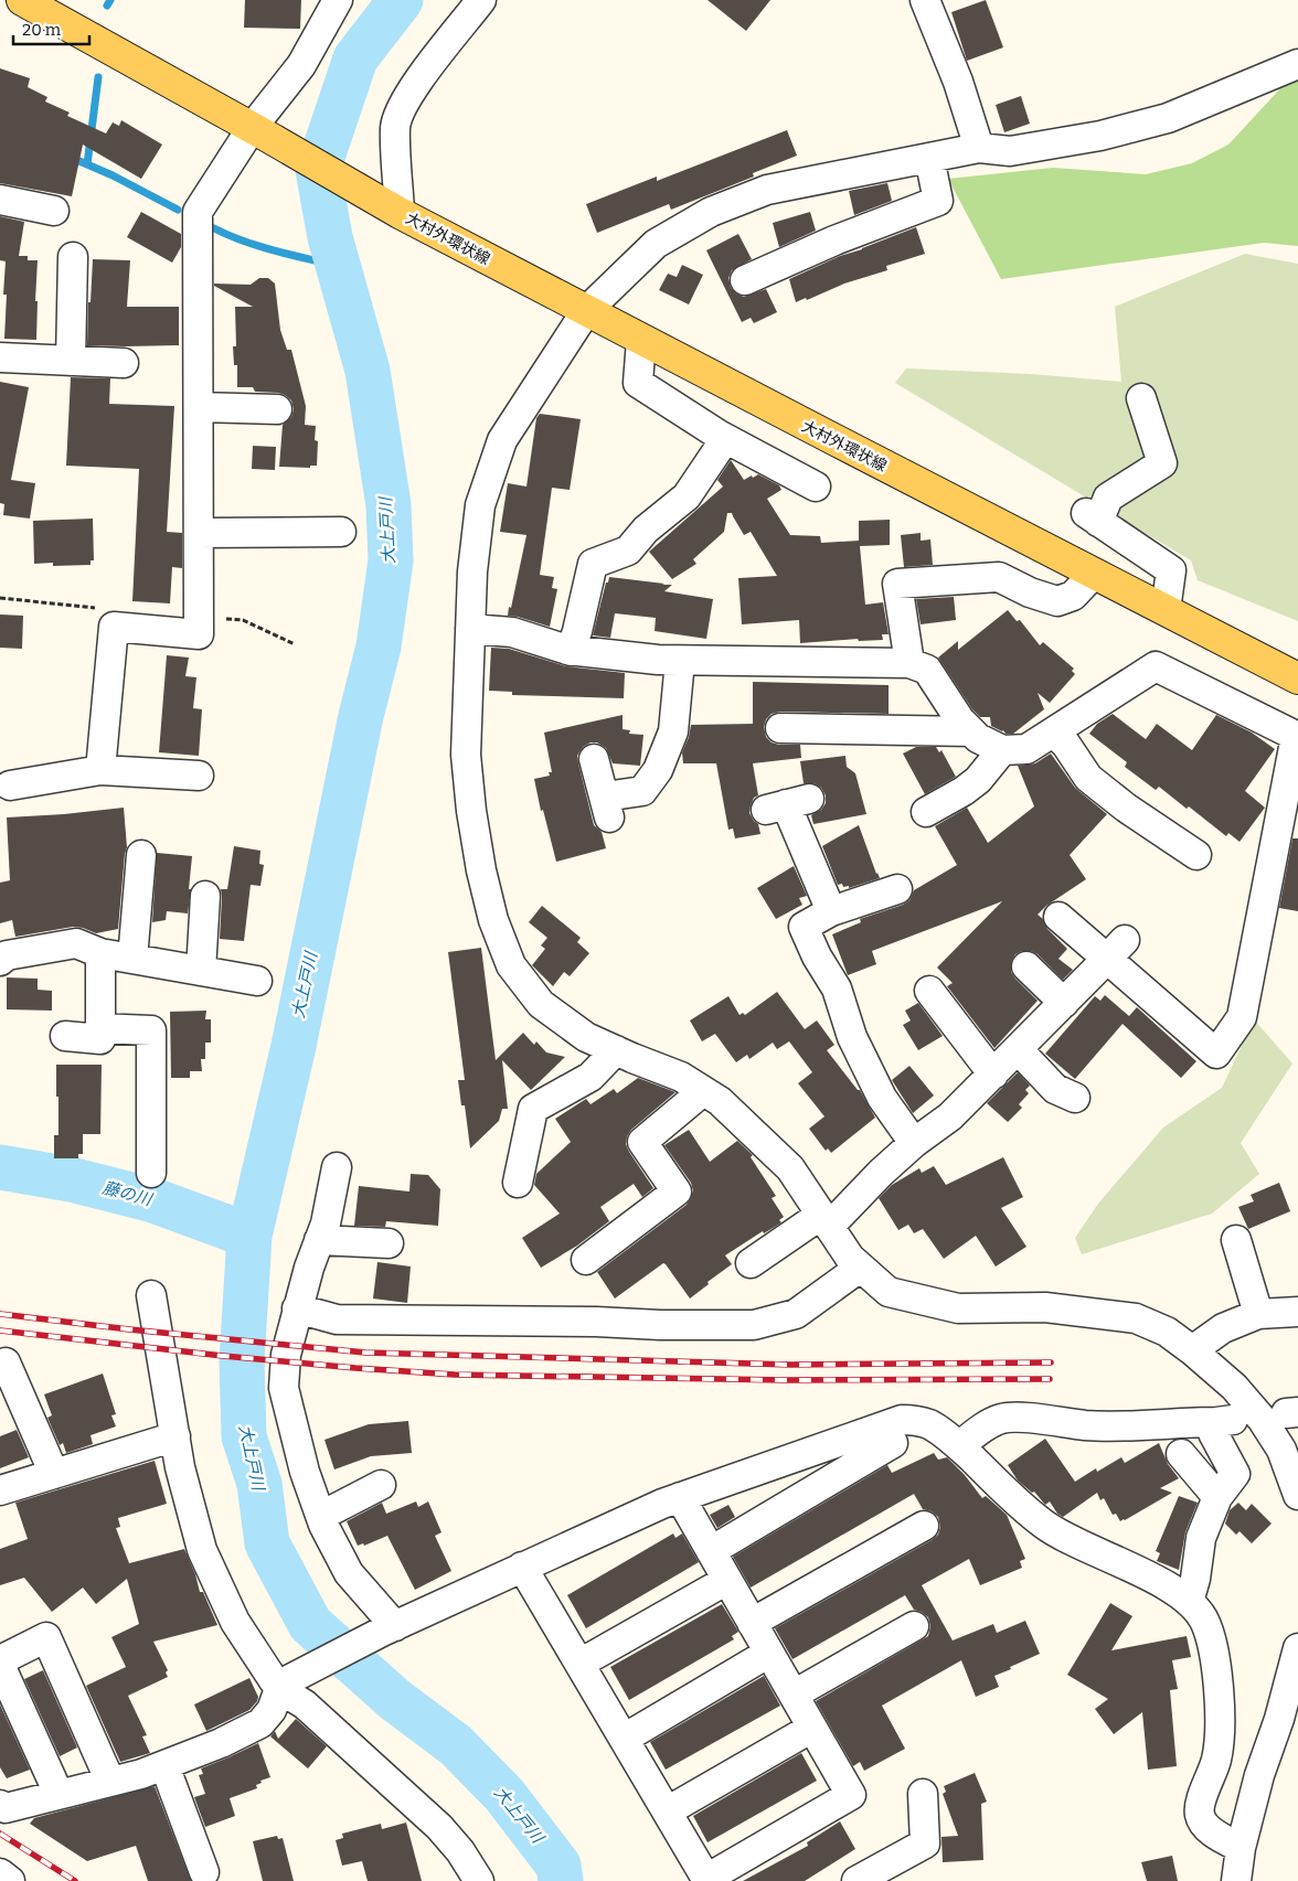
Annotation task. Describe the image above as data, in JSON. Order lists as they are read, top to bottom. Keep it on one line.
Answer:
{"streets":{"main road":["大村外環状線"]},"water":["大上戸川","藤の川"],"scale_bar":"20 m"}
